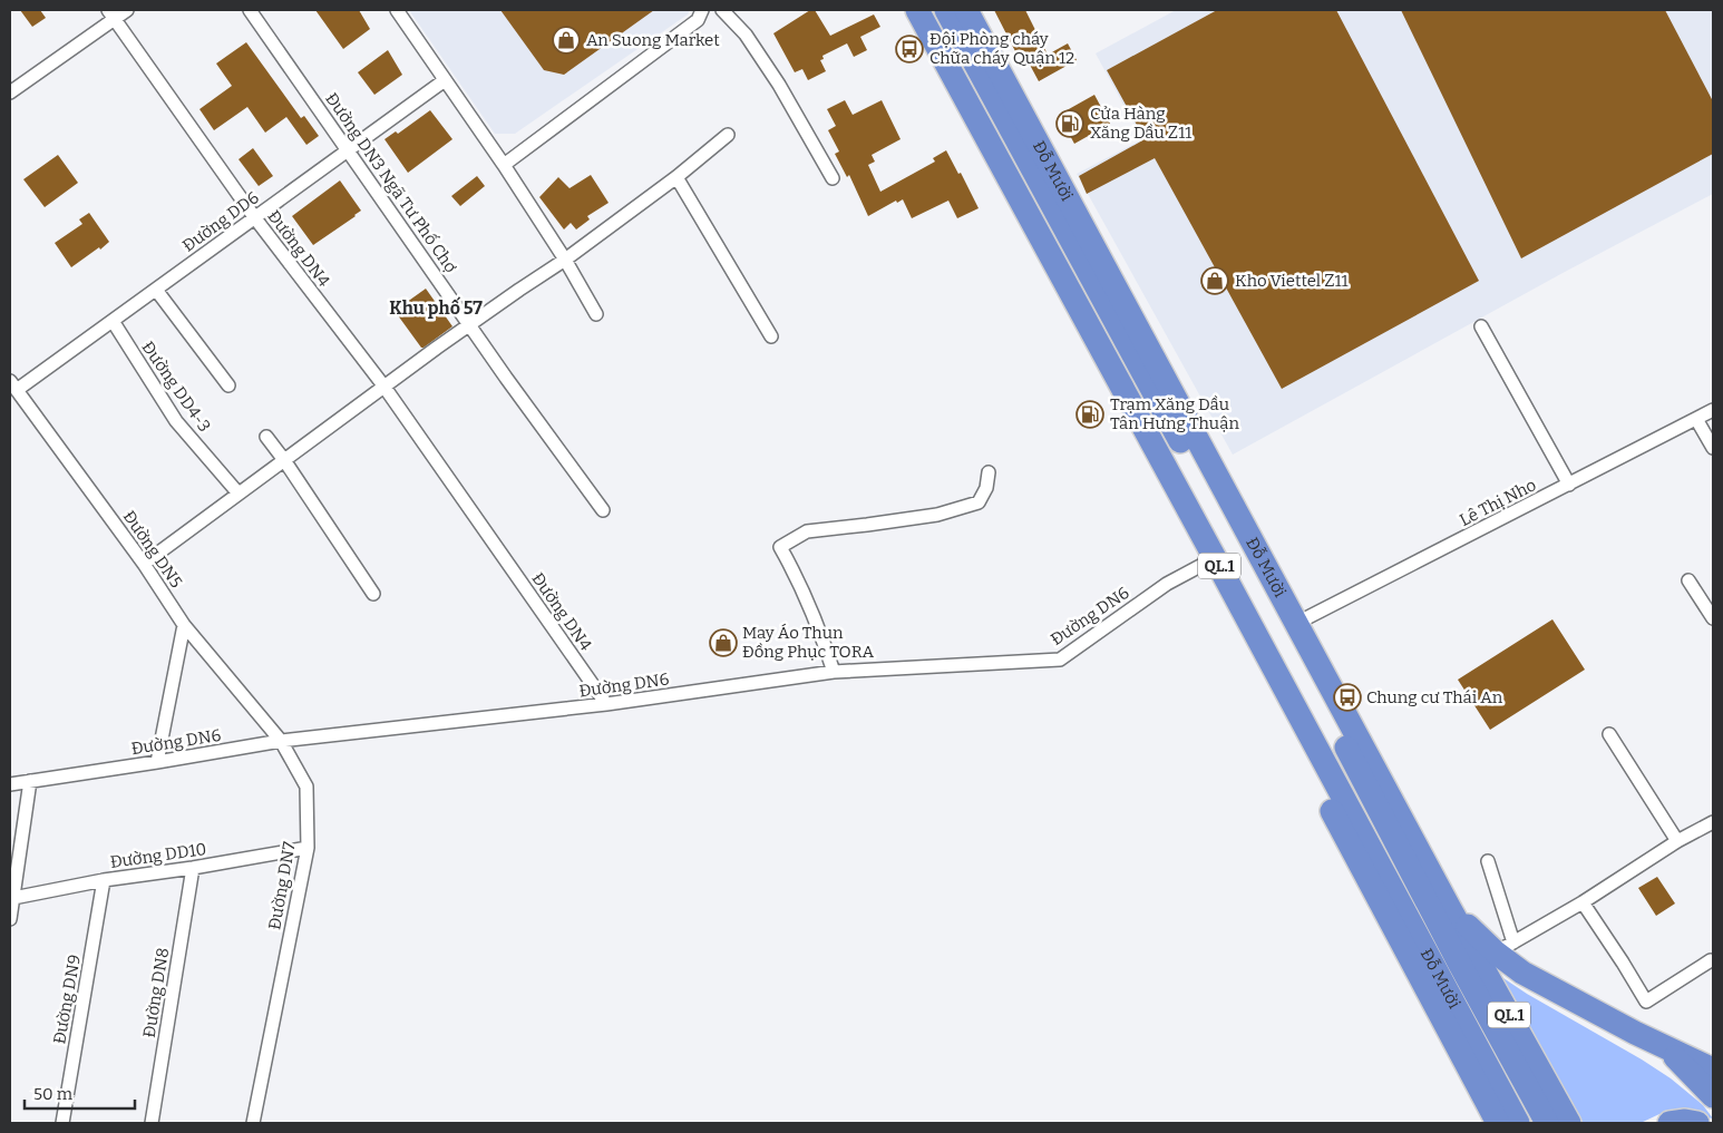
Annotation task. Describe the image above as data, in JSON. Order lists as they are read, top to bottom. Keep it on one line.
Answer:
{"streets":{"highway":["Đỗ Mười","QL.1"],"street":["Đường DN3 Ngã Tư Phố Chợ","Đường DD6","Đường DN4","Đường DD4-3","Lê Thị Nho","Đường DN5","Đường DN6","Đường DD10","Đường DN7","Đường DN8","Đường DN9"]},"crossings":[["Đỗ Mười","Lê Thị Nho"],["Đỗ Mười","Đường DN6"],["Đường DN3 Ngã Tư Phố Chợ","Đường DD6"],["Đường DD6","Đường DN4"],["Đường DD6","Đường DD4-3"],["Đường DD6","Đường DN5"],["Đường DN4","Đường DN6"],["Đường DN5","Đường DN7"],["Đường DN6","Đường DN7"],["Đường DD10","Đường DN7"],["Đường DD10","Đường DN8"],["Đường DD10","Đường DN9"]],"districts":["Khu phố 57"],"places":{"shop":["An Suong Market","Kho Viettel Z11","May Áo Thun Đồng Phục TORA"],"bus stop":["Đội Phòng cháy Chữa cháy Quận 12","Chung cư Thái An"],"fuel station":["Cửa Hàng Xăng Dầu Z11","Trạm Xăng Dầu Tân Hưng Thuận"]},"scale_bar":"50 m"}
